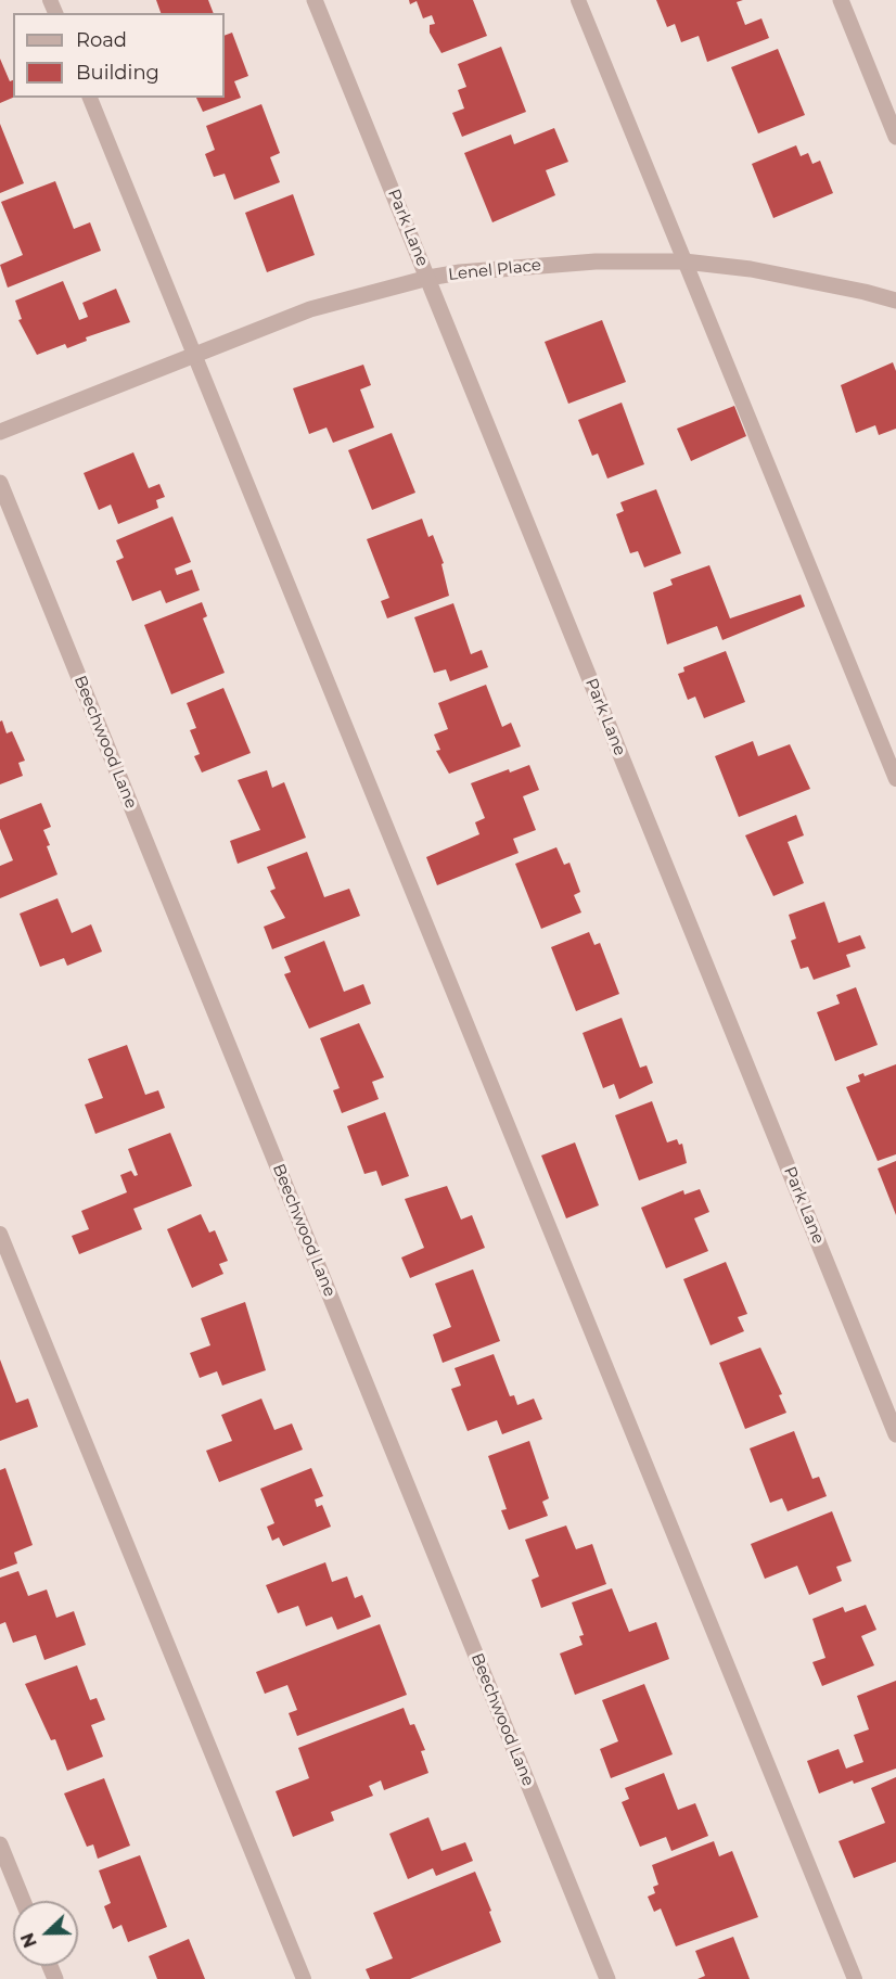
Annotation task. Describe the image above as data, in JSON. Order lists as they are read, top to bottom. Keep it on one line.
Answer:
{"streets":{"street":["Park Lane","Lenel Place","Beechwood Lane"]},"crossings":[["Park Lane","Lenel Place"]],"legend":["Road","Building"],"north":"left"}
